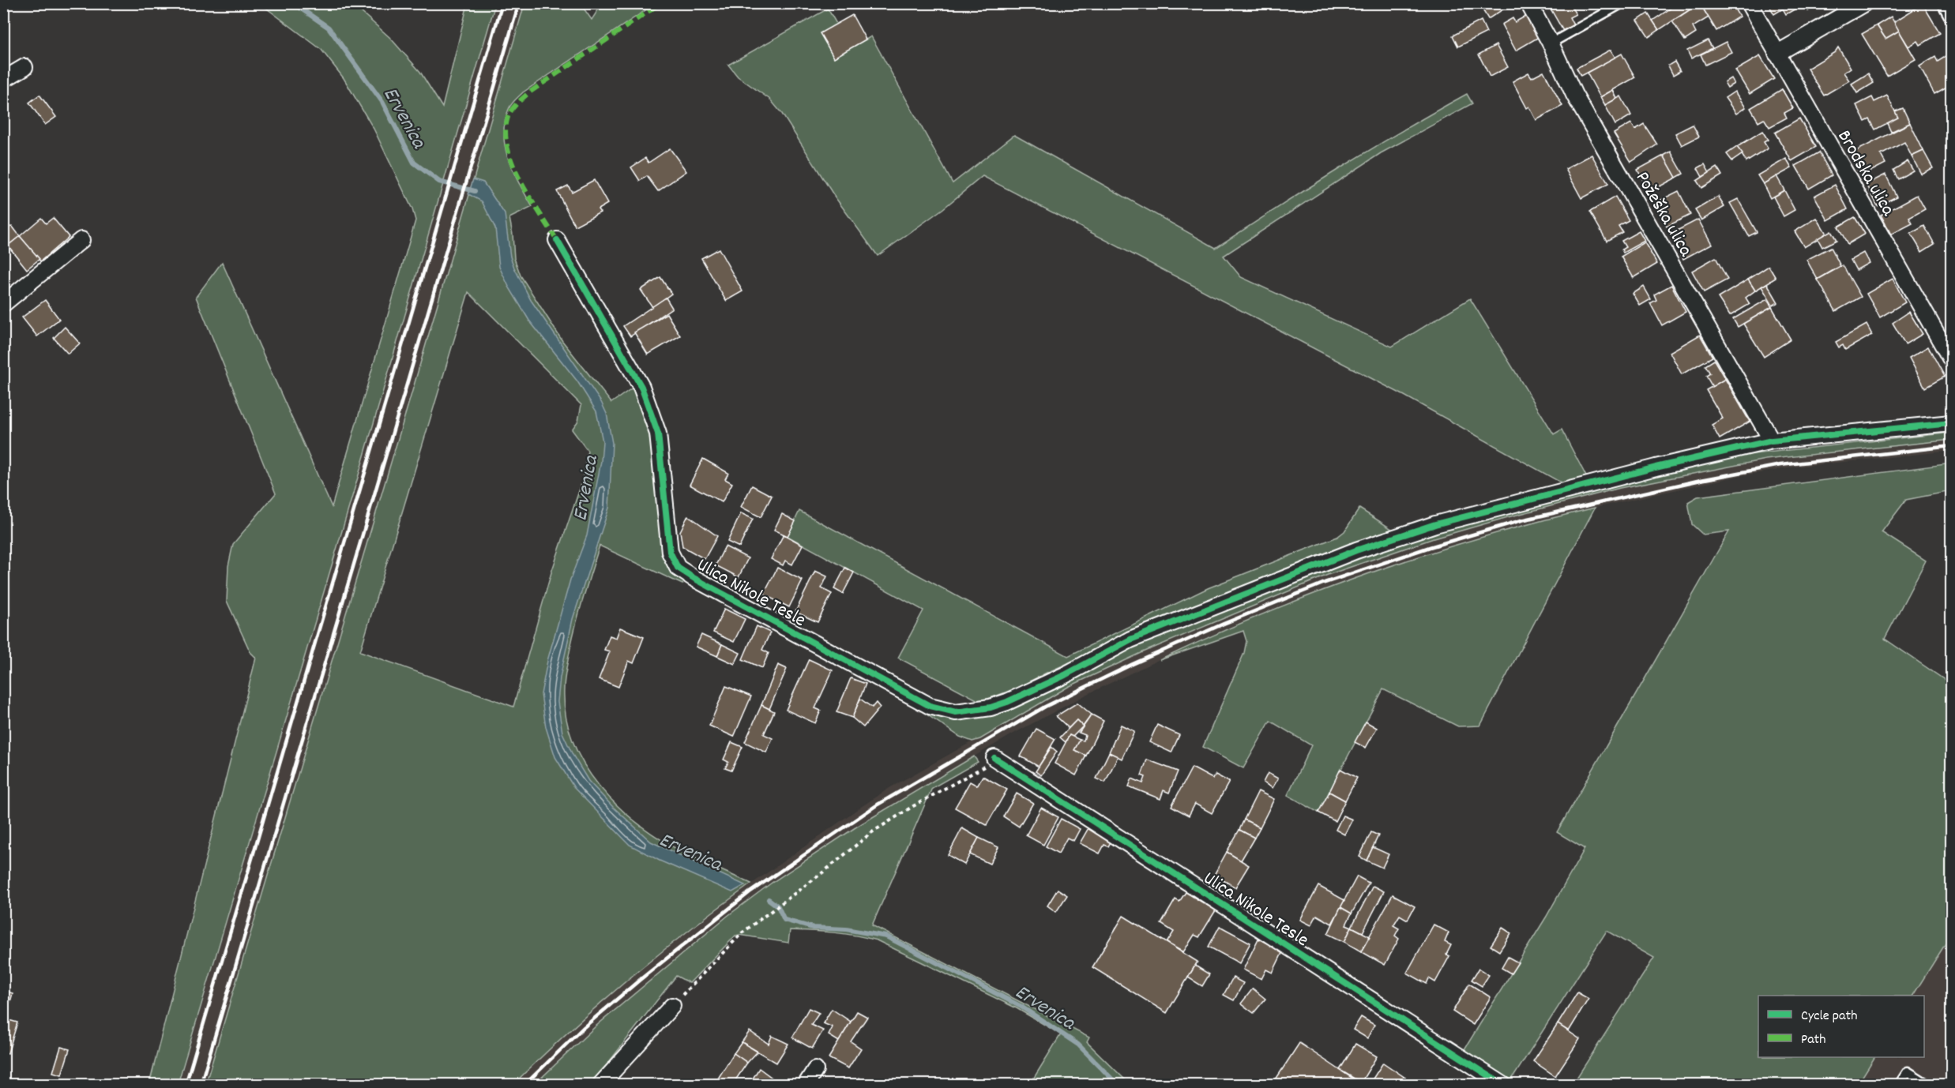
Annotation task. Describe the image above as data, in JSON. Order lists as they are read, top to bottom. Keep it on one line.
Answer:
{"streets":{"street":["Brodska ulica","Požeška ulica","Ulica Nikole Tesle"]},"crossings":[["Požeška ulica","Ulica Nikole Tesle"]],"water":["Ervenica"],"legend":["Cycle path","Path"]}
